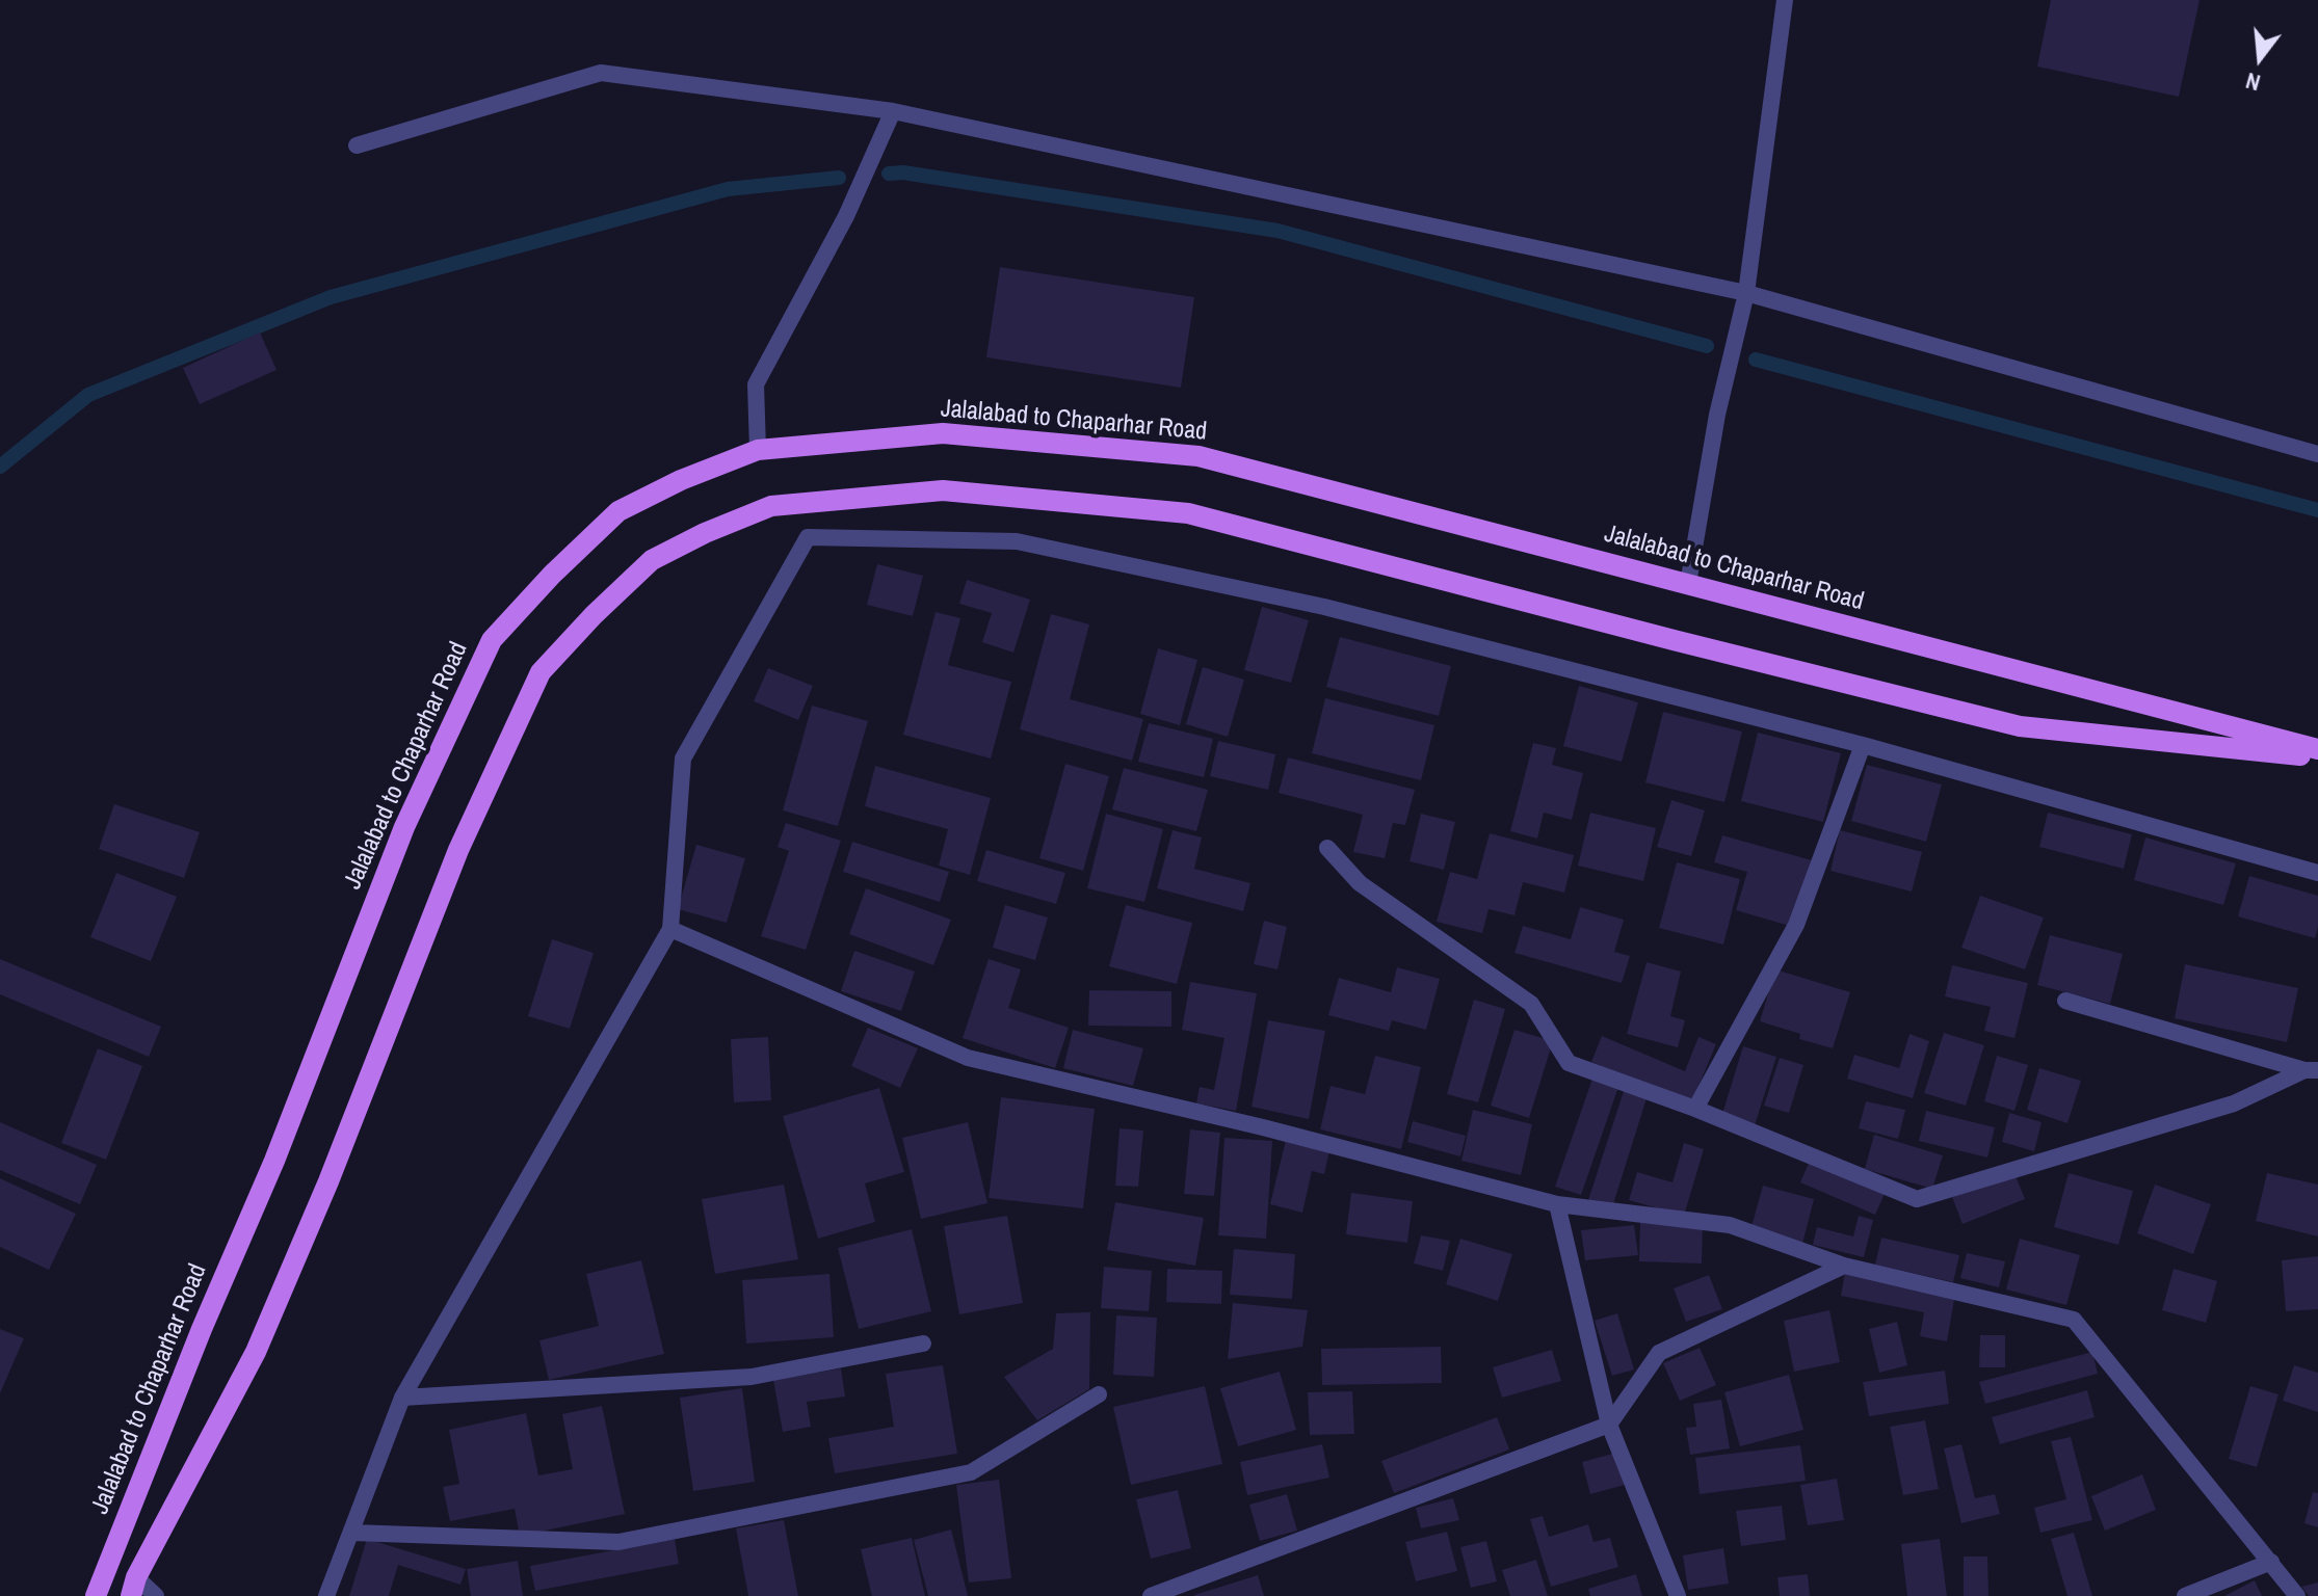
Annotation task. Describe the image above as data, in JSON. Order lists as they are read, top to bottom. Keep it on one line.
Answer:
{"streets":{"main road":["Jalalabad to Chaparhar Road"]},"north":"bottom"}
